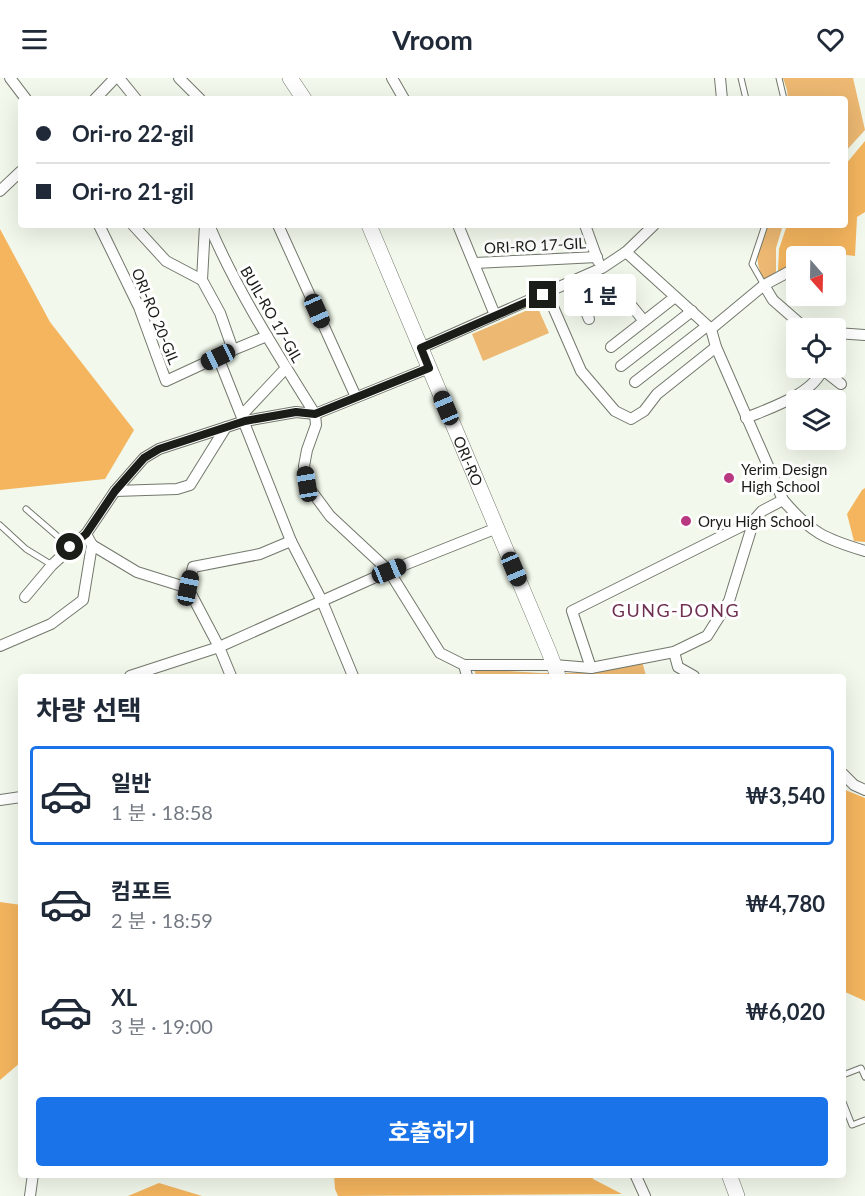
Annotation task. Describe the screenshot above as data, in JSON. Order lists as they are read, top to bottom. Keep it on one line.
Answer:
{"streets":{"main road":["ORI-RO"],"street":["ORI-RO 17-GIL","BUIL-RO 17-GIL","ORI-RO 20-GIL"]},"crossings":[["BUIL-RO 17-GIL","ORI-RO 20-GIL"]],"districts":["GUNG-DONG"],"places":["Yerim Design High School","Oryu High School"],"north":"bottom","page":{"header":"Vroom","banner":["Ori-ro 22-gil","Ori-ro 21-gil"],"bubble":"1 분","heading":"차량 선택","list":[{"name":"일반","note":"1 분 · 18:58","value":"₩3,540"},{"name":"컴포트","note":"2 분 · 18:59","value":"₩4,780"},{"name":"XL","note":"3 분 · 19:00","value":"₩6,020"}],"buttons":"호출하기"}}
